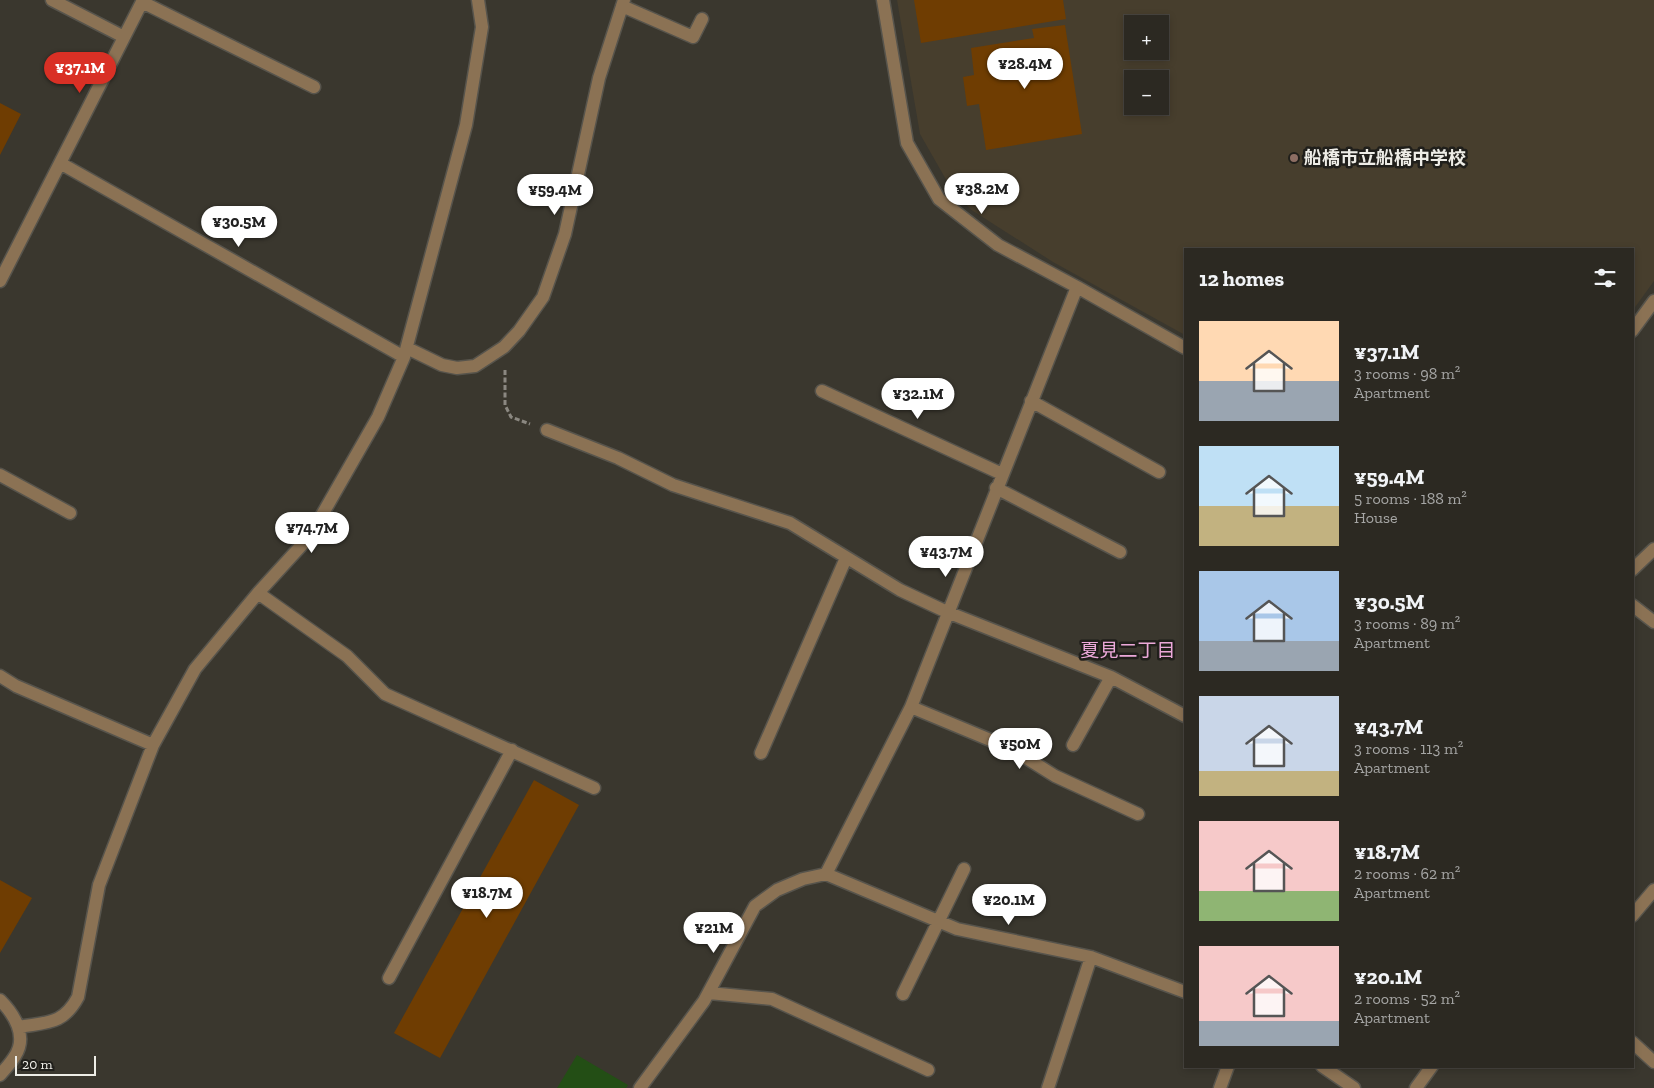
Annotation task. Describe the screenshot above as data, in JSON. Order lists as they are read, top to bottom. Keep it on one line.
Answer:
{"districts":["夏見二丁目"],"places":["船橋市立船橋中学校"],"scale_bar":"20 m","page":{"map_buttons":["+","−"],"price":["¥28.4M","¥37.1M","¥38.2M","¥59.4M","¥30.5M","¥32.1M","¥74.7M","¥43.7M","¥50M","¥18.7M","¥20.1M","¥21M"],"heading":"12 homes","list":[{"name":"¥37.1M","note":"3 rooms · 98 m² · Apartment"},{"name":"¥59.4M","note":"5 rooms · 188 m² · House"},{"name":"¥30.5M","note":"3 rooms · 89 m² · Apartment"},{"name":"¥43.7M","note":"3 rooms · 113 m² · Apartment"},{"name":"¥18.7M","note":"2 rooms · 62 m² · Apartment"},{"name":"¥20.1M","note":"2 rooms · 52 m² · Apartment"}],"scale":"20 m"}}
